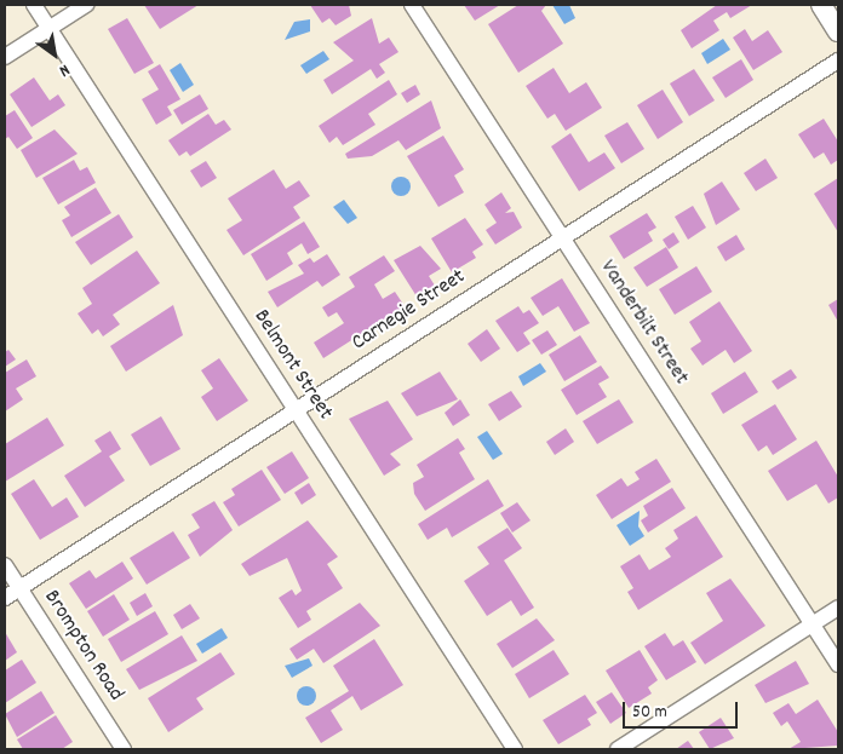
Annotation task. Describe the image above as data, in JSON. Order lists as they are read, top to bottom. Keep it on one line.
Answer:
{"streets":{"street":["Carnegie Street","Vanderbilt Street","Belmont Street","Brompton Road"]},"crossings":[["Carnegie Street","Vanderbilt Street"],["Carnegie Street","Belmont Street"],["Carnegie Street","Brompton Road"]],"scale_bar":"50 m","north":"bottom right"}
